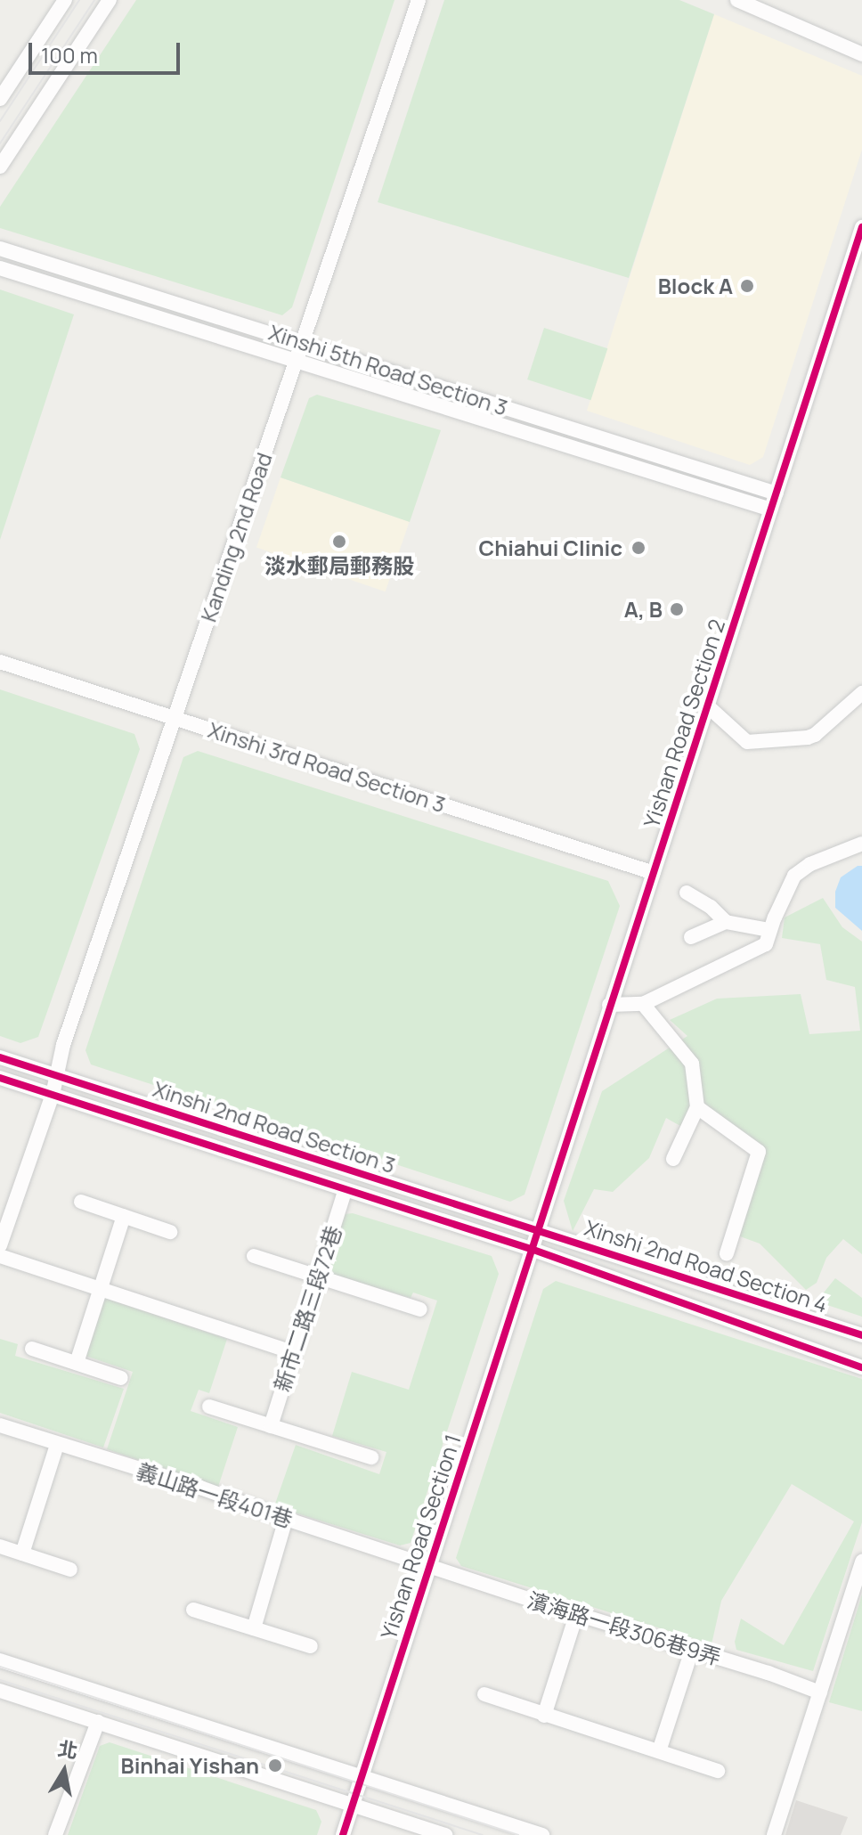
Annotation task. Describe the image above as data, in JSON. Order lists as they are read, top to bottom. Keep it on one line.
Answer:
{"streets":{"street":["Xinshi 5th Road Section 3","Kanding 2nd Road","Yishan Road Section 2","Xinshi 3rd Road Section 3","Xinshi 2nd Road Section 3","Xinshi 2nd Road Section 4","新市二路三段72巷","義山路一段401巷","Yishan Road Section 1","濱海路一段306巷9弄"]},"crossings":[["Xinshi 5th Road Section 3","Kanding 2nd Road"],["Xinshi 5th Road Section 3","Yishan Road Section 2"],["Kanding 2nd Road","Xinshi 3rd Road Section 3"],["Kanding 2nd Road","Xinshi 2nd Road Section 3"],["Yishan Road Section 2","Xinshi 3rd Road Section 3"],["Yishan Road Section 2","Xinshi 2nd Road Section 3"],["Yishan Road Section 2","Xinshi 2nd Road Section 4"],["Yishan Road Section 2","Yishan Road Section 1"],["Xinshi 2nd Road Section 3","Xinshi 2nd Road Section 4"],["Xinshi 2nd Road Section 3","新市二路三段72巷"],["Xinshi 2nd Road Section 3","Yishan Road Section 1"],["Xinshi 2nd Road Section 4","Yishan Road Section 1"],["義山路一段401巷","Yishan Road Section 1"],["義山路一段401巷","濱海路一段306巷9弄"],["Yishan Road Section 1","濱海路一段306巷9弄"]],"places":["Block A","淡水郵局郵務股","Chiahui Clinic","A, B","Binhai Yishan"],"scale_bar":"100 m","north":"top"}
